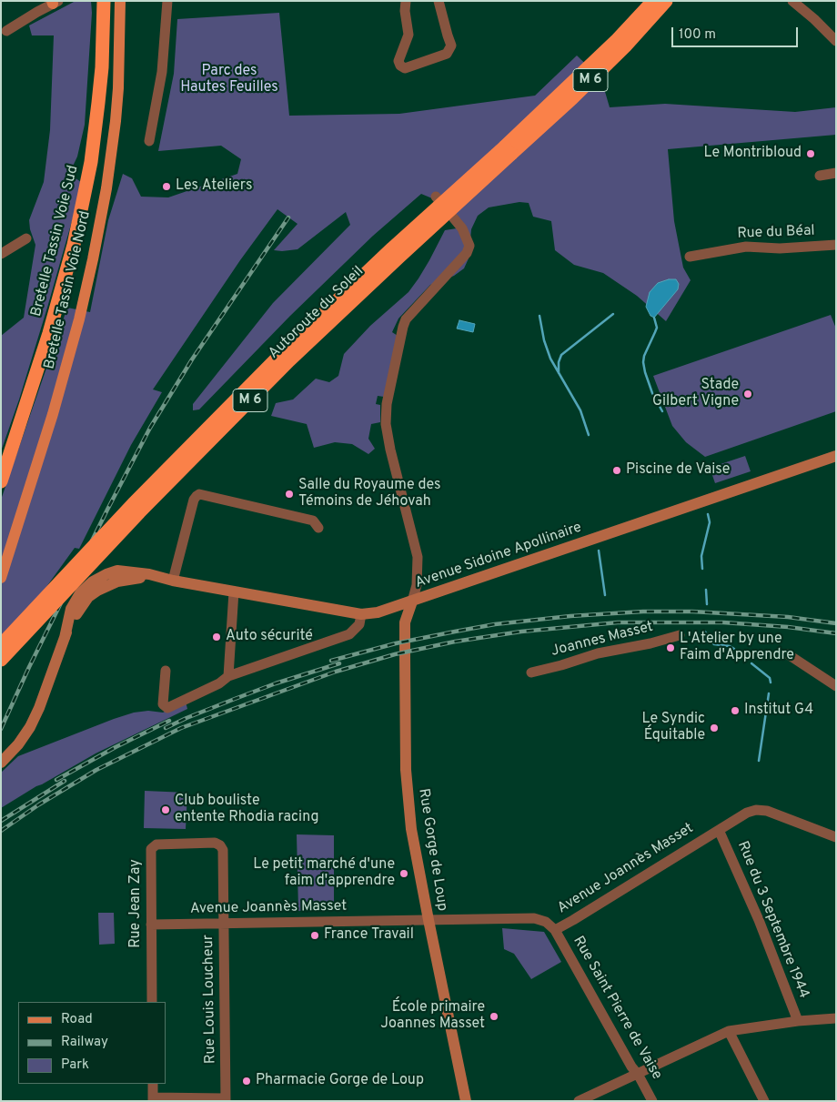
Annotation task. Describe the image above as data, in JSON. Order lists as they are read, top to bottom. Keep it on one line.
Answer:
{"streets":{"highway":["M 6","Bretelle Tassin Voie Sud","Autoroute du Soleil"],"main road":["Bretelle Tassin Voie Nord","Avenue Sidoine Apollinaire","Rue Gorge de Loup"],"street":["Rue du Béal","Joannes Masset","Avenue Joannès Masset","Rue Jean Zay","Rue du 3 Septembre 1944","Rue Louis Loucheur","Rue Saint Pierre de Vaise"]},"crossings":[["Avenue Sidoine Apollinaire","Rue Gorge de Loup"],["Rue Gorge de Loup","Avenue Joannès Masset"],["Avenue Joannès Masset","Rue Jean Zay"],["Avenue Joannès Masset","Rue du 3 Septembre 1944"],["Avenue Joannès Masset","Rue Louis Loucheur"],["Avenue Joannès Masset","Rue Saint Pierre de Vaise"],["Rue Jean Zay","Rue Louis Loucheur"]],"parks":["Parc des Hautes Feuilles"],"places":["Le Montribloud","Les Ateliers","Stade Gilbert Vigne","Piscine de Vaise","Salle du Royaume des Témoins de Jéhovah","Auto sécurité","L'Atelier by une Faim d'Apprendre","Institut G4","Le Syndic Équitable","Club bouliste entente Rhodia racing","Le petit marché d'une faim d'apprendre","France Travail","École primaire Joannes Masset","Pharmacie Gorge de Loup"],"legend":["Road","Railway","Park"],"scale_bar":"100 m"}
